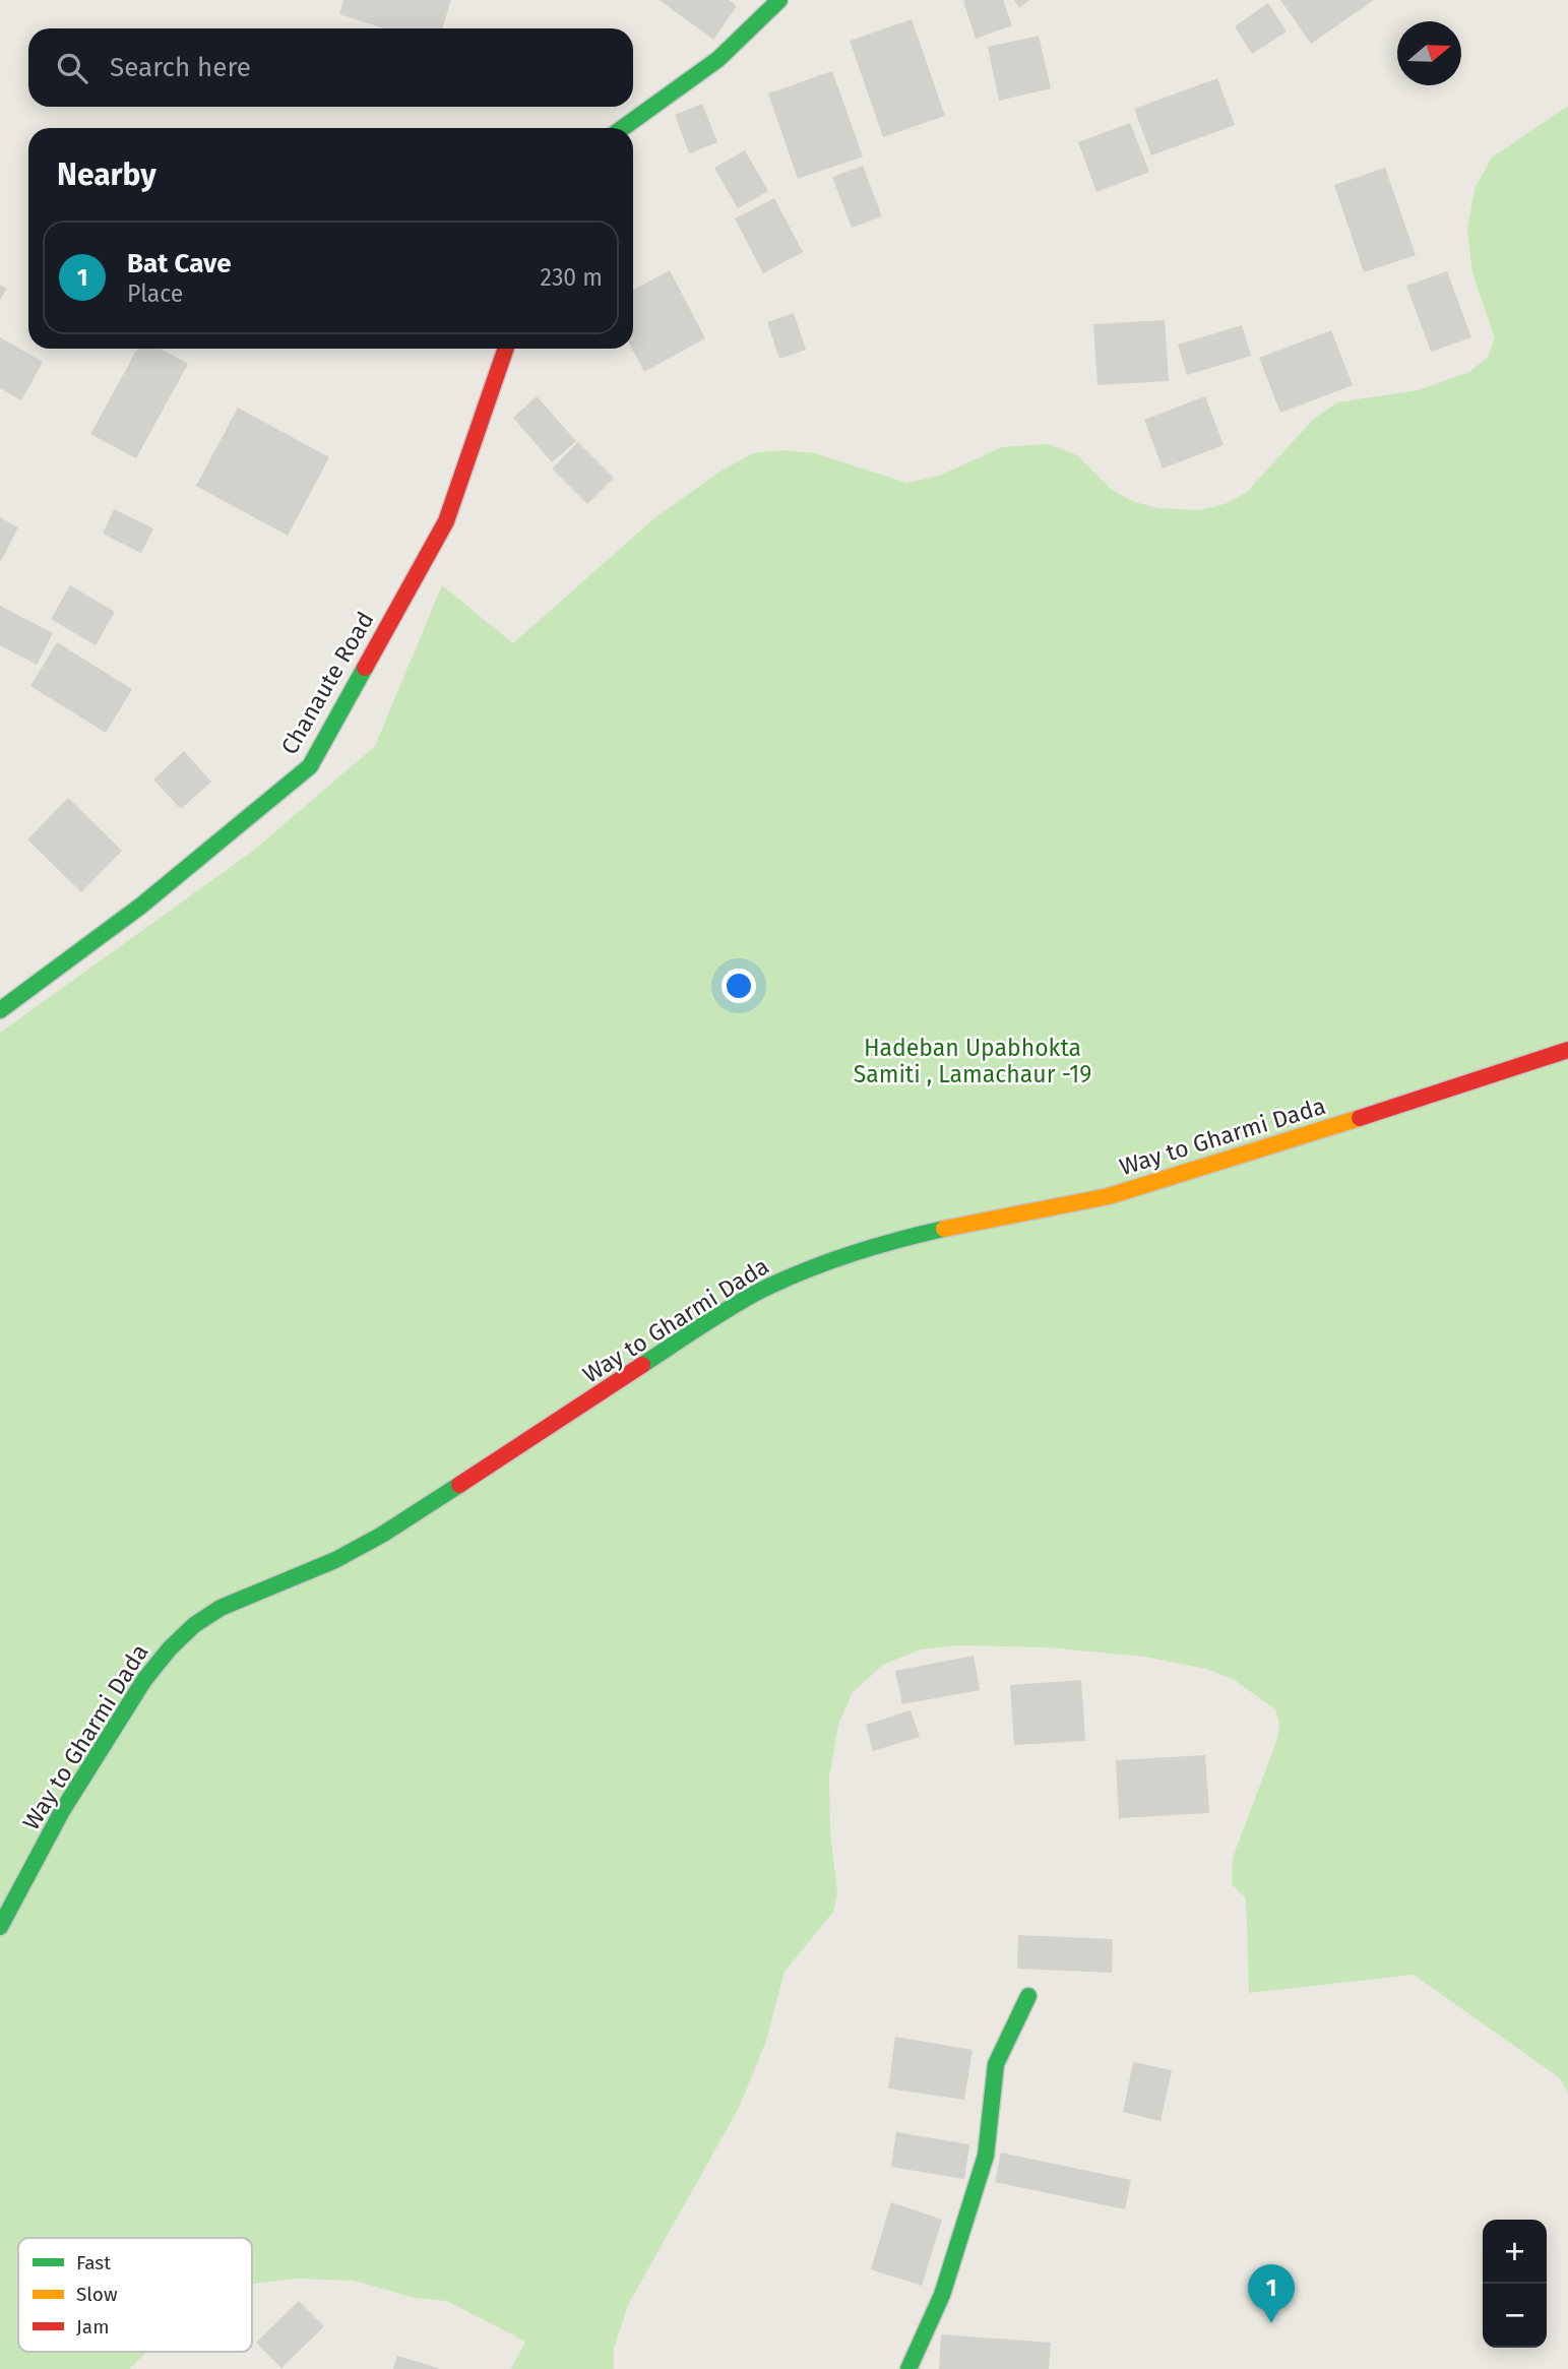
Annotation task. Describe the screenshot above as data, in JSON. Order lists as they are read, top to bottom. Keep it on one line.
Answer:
{"streets":{"street":["Chanaute Road","Way to Gharmi Dada"]},"parks":["Hadeban Upabhokta Samiti , Lamachaur -19"],"legend":["Fast","Slow","Jam"],"north":"right","page":{"search":"Search here","heading":"Nearby","list":[{"mark":"1","name":"Bat Cave","note":"Place","value":"230 m"}],"map_buttons":["+","−"],"pins":"1"}}
